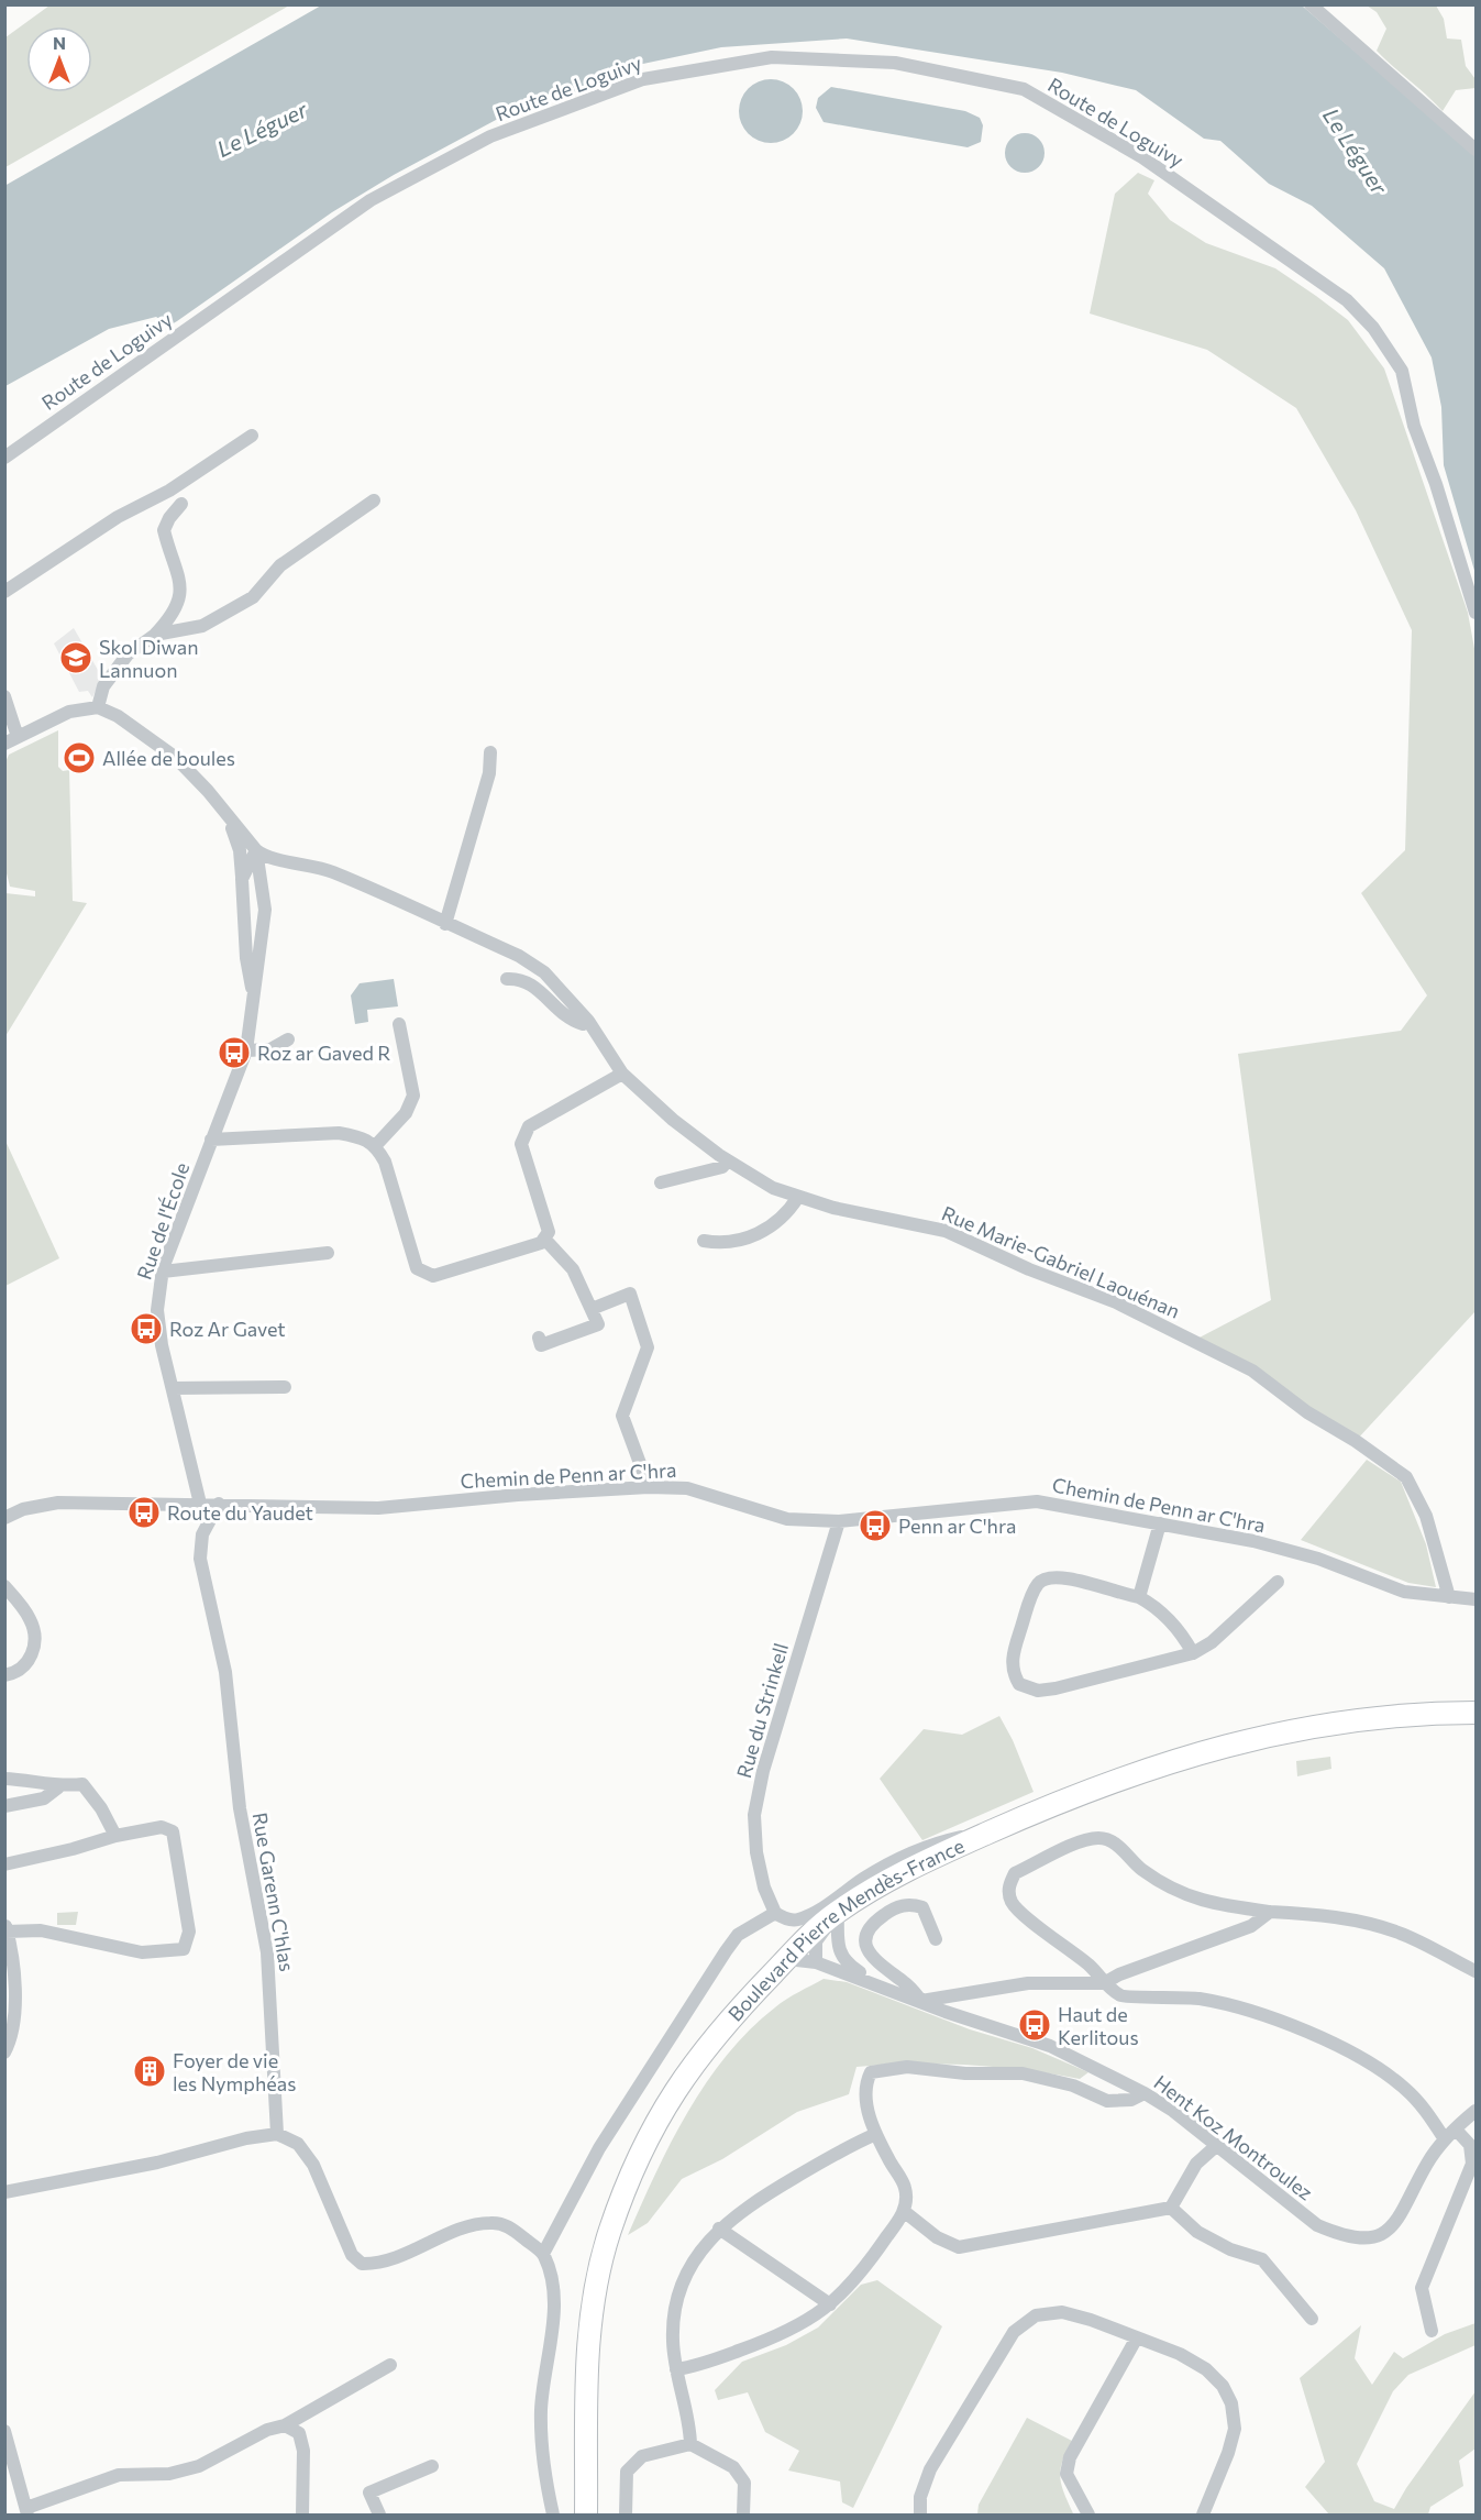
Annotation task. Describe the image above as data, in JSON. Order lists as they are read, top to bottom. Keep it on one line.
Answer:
{"streets":{"main road":["Boulevard Pierre Mendès-France"],"street":["Route de Loguivy","Rue de l'École","Rue Marie-Gabriel Laouénan","Chemin de Penn ar C'hra","Rue du Strinkell","Rue Garenn C'hlas","Hent Koz Montroulez"]},"crossings":[["Rue de l'École","Rue Marie-Gabriel Laouénan"],["Rue de l'École","Chemin de Penn ar C'hra"],["Rue Marie-Gabriel Laouénan","Chemin de Penn ar C'hra"],["Chemin de Penn ar C'hra","Rue du Strinkell"],["Chemin de Penn ar C'hra","Rue Garenn C'hlas"],["Boulevard Pierre Mendès-France","Hent Koz Montroulez"]],"water":["Le Léguer"],"places":{"school or university":["Skol Diwan Lannuon"],"sports":["Allée de boules"],"bus stop":["Roz ar Gaved R","Roz Ar Gavet","Route du Yaudet","Penn ar C'hra","Haut de Kerlitous"],"building":["Foyer de vie les Nymphéas"]},"north":"top"}
